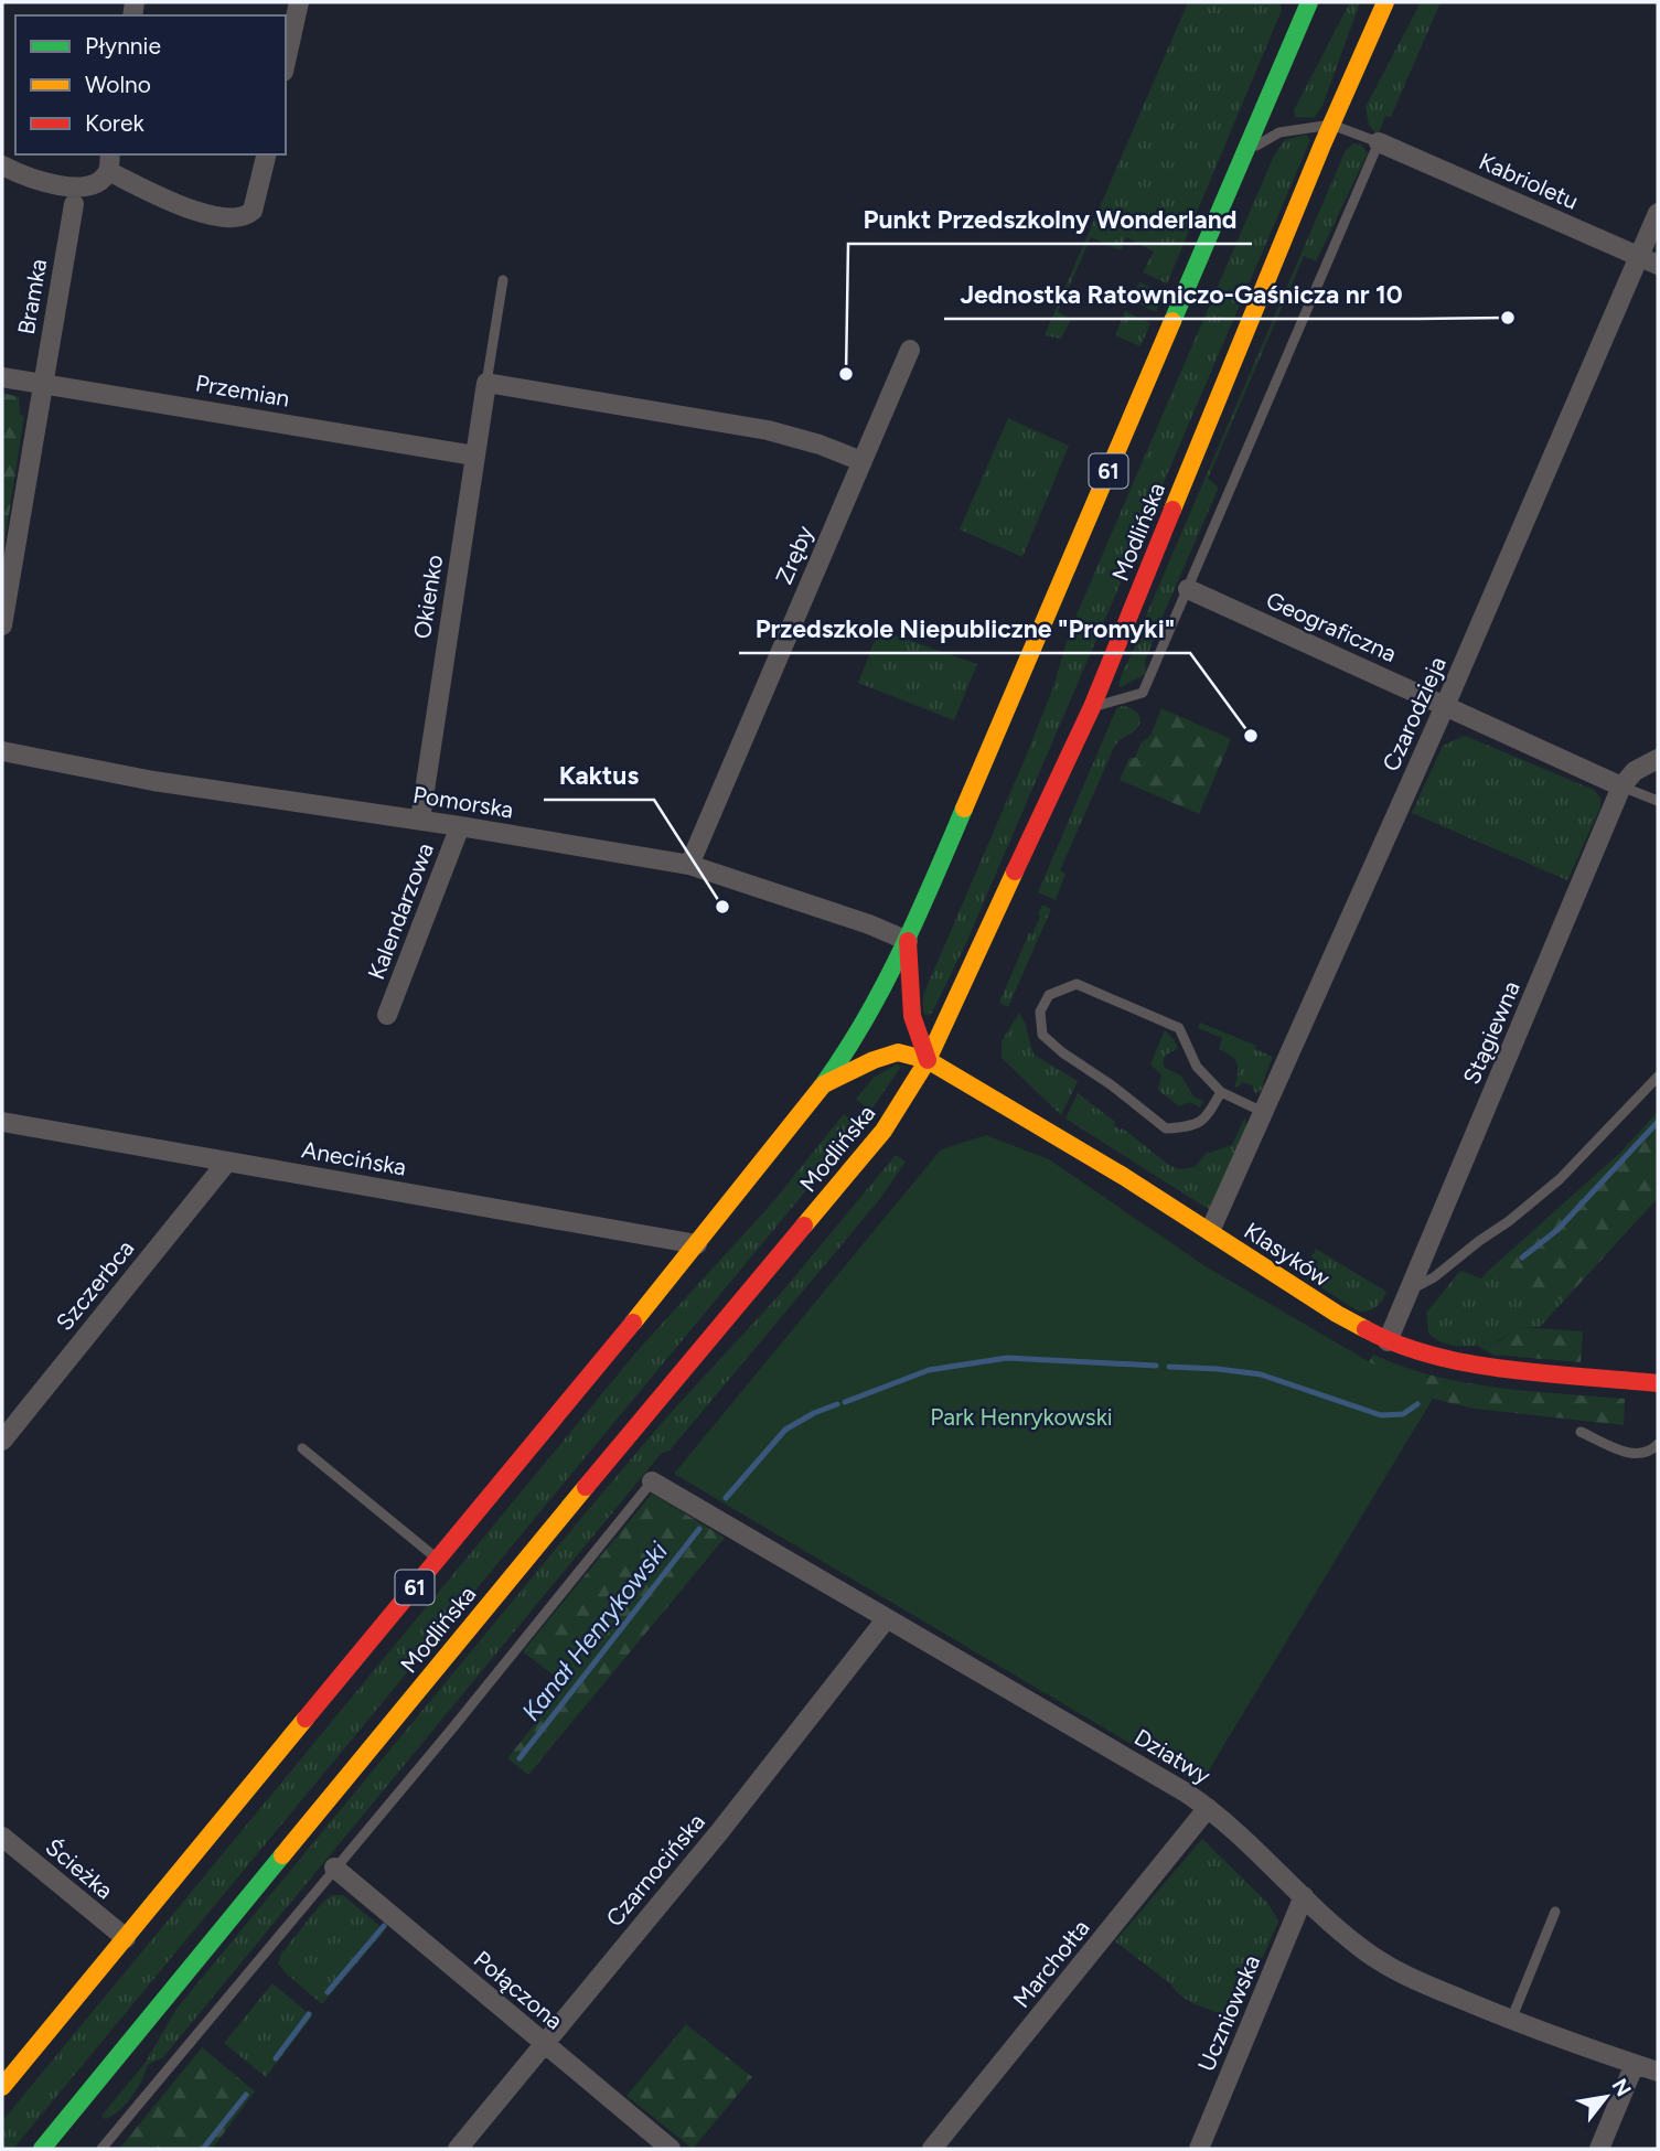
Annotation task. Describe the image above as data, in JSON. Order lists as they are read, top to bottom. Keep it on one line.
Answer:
{"streets":{"main road":["61","Modlińska","Klasyków"],"street":["Kabrioletu","Bramka","Przemian","Zręby","Okienko","Geograficzna","Czarodzieja","Pomorska","Kalendarzowa","Stągiewna","Anecińska","Szczerbca","Dziatwy","Ścieżka","Czarnocińska","Marchołta","Połączona","Uczniowska"]},"crossings":[["Kabrioletu","Czarodzieja"],["Bramka","Przemian"],["Przemian","Okienko"],["Modlińska","Pomorska"],["Modlińska","Anecińska"],["Modlińska","Klasyków"],["Modlińska","Ścieżka"],["Zręby","Pomorska"],["Okienko","Pomorska"],["Geograficzna","Czarodzieja"],["Geograficzna","Stągiewna"],["Czarodzieja","Klasyków"],["Pomorska","Kalendarzowa"],["Stągiewna","Klasyków"],["Anecińska","Szczerbca"],["Dziatwy","Czarnocińska"],["Dziatwy","Marchołta"],["Dziatwy","Uczniowska"],["Czarnocińska","Połączona"]],"water":["Kanał Henrykowski"],"parks":["Park Henrykowski"],"places":["Jednostka Ratowniczo-Gaśnicza nr 10","Punkt Przedszkolny Wonderland","Przedszkole Niepubliczne \"Promyki\"","Kaktus"],"legend":["Płynnie","Wolno","Korek"],"north":"top right"}
